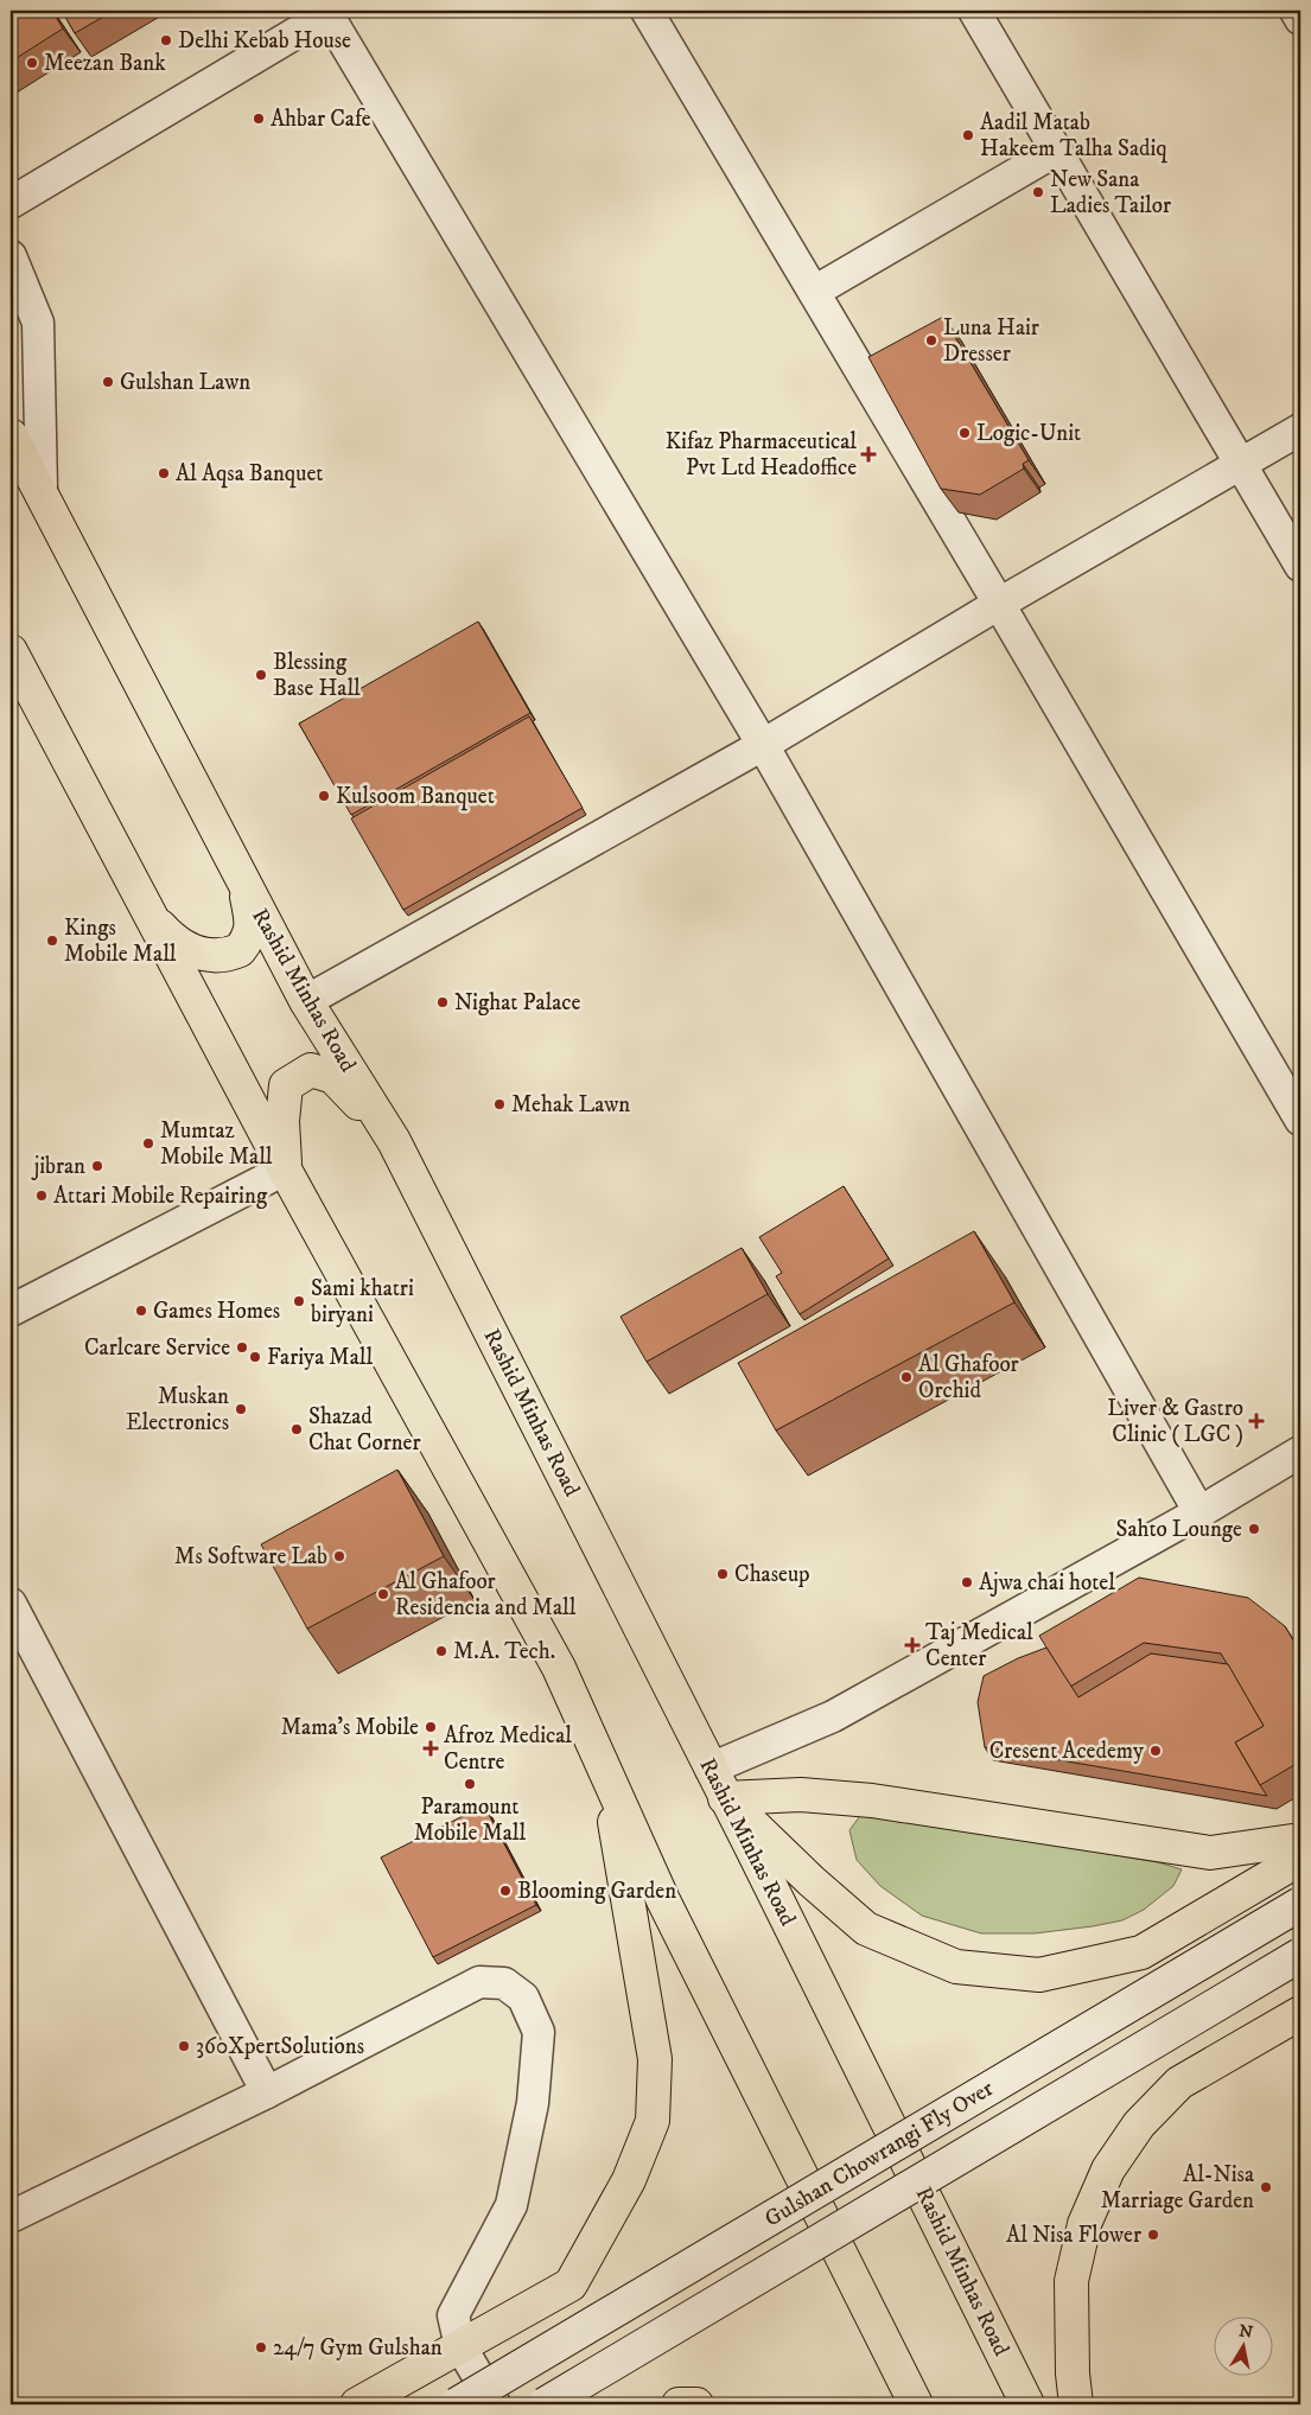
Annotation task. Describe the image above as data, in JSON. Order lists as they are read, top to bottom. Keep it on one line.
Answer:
{"streets":{"main road":["Rashid Minhas Road","Gulshan Chowrangi Fly Over"]},"places":{"other":["Delhi Kebab House","Meezan Bank","Ahbar Cafe","Aadil Matab Hakeem Talha Sadiq","New Sana Ladies Tailor","Luna Hair Dresser","Gulshan Lawn","Logic-Unit","Al Aqsa Banquet","Blessing Base Hall","Kulsoom Banquet","Kings Mobile Mall","Nighat Palace","Mehak Lawn","Mumtaz Mobile Mall","jibran","Attari Mobile Repairing","Sami khatri biryani","Games Homes","Carlcare Service","Fariya Mall","Al Ghafoor Orchid","Muskan Electronics","Shazad Chat Corner","Sahto Lounge","Ms Software Lab","Chaseup","Ajwa chai hotel","Al Ghafoor Residencia and Mall","M.A. Tech.","Mama's Mobile","Cresent Acedemy","Paramount Mobile Mall","Blooming Garden","360XpertSolutions","Al-Nisa Marriage Garden","Al Nisa Flower","24/7 Gym Gulshan"],"health":["Kifaz Pharmaceutical Pvt Ltd Headoffice","Liver & Gastro Clinic ( LGC )","Taj Medical Center","Afroz Medical Centre"]},"north":"top"}
